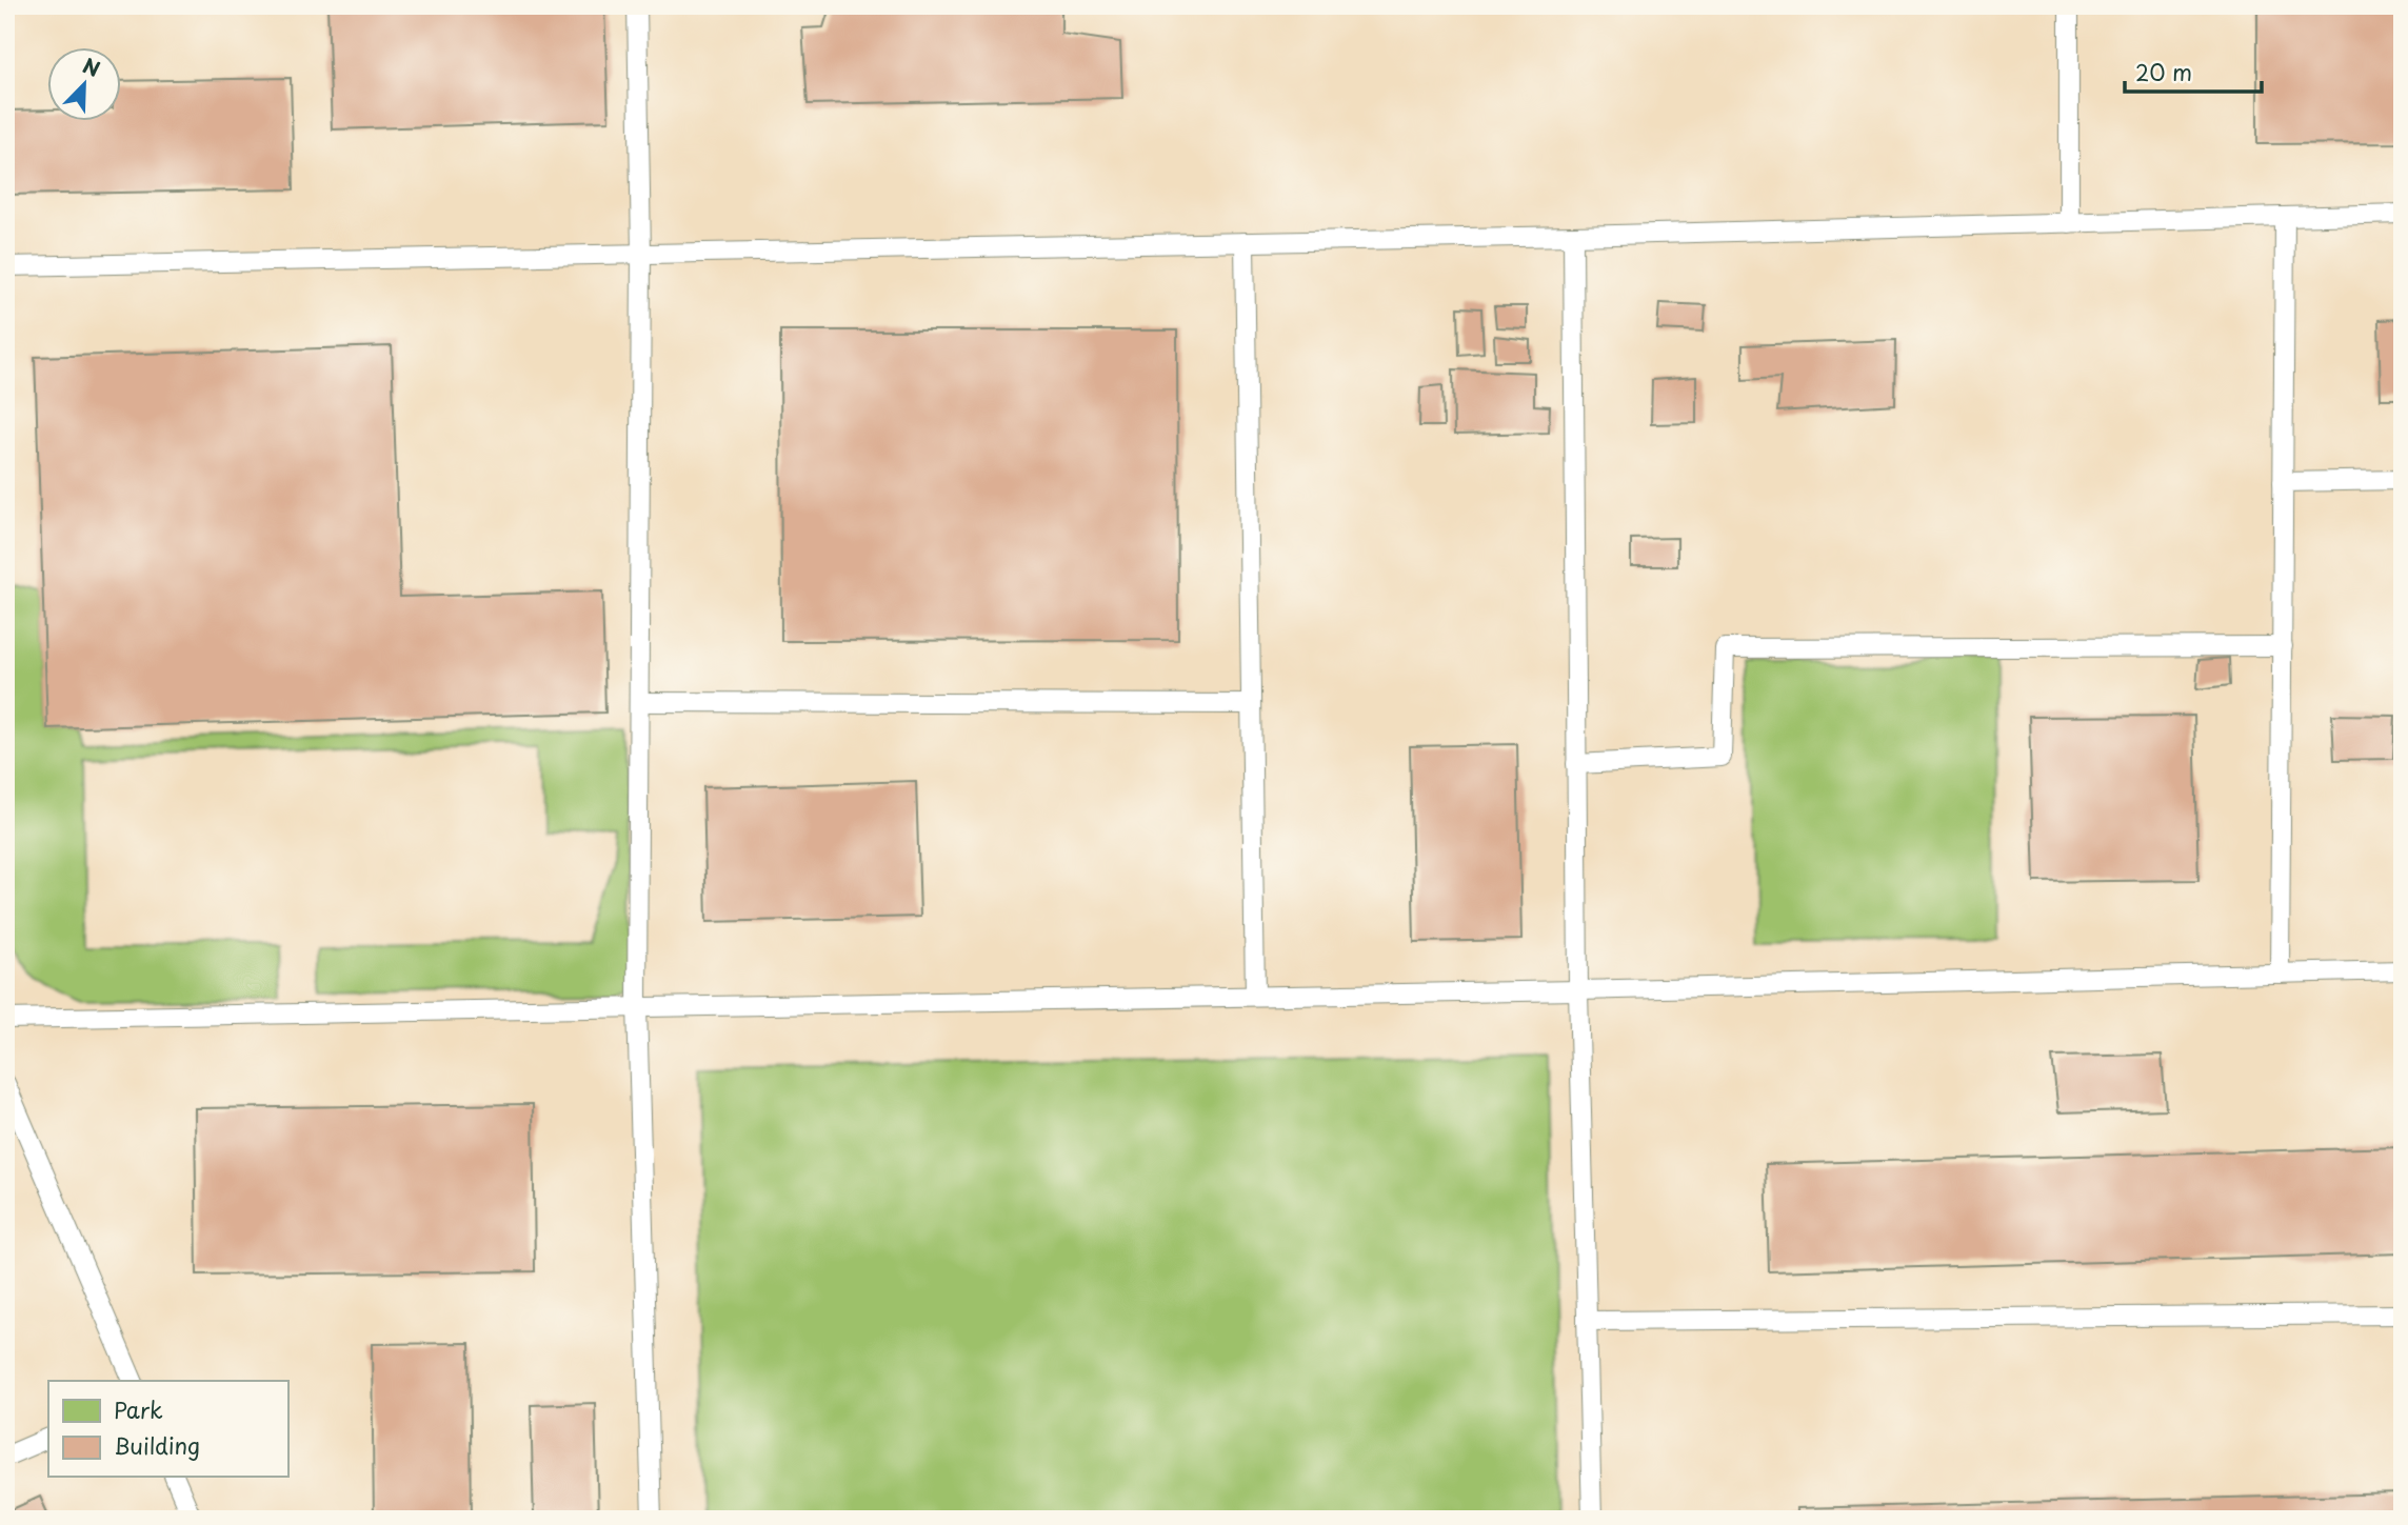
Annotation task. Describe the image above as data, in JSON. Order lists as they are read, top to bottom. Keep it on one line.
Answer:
{"legend":["Park","Building"],"scale_bar":"20 m","north":"top right"}
